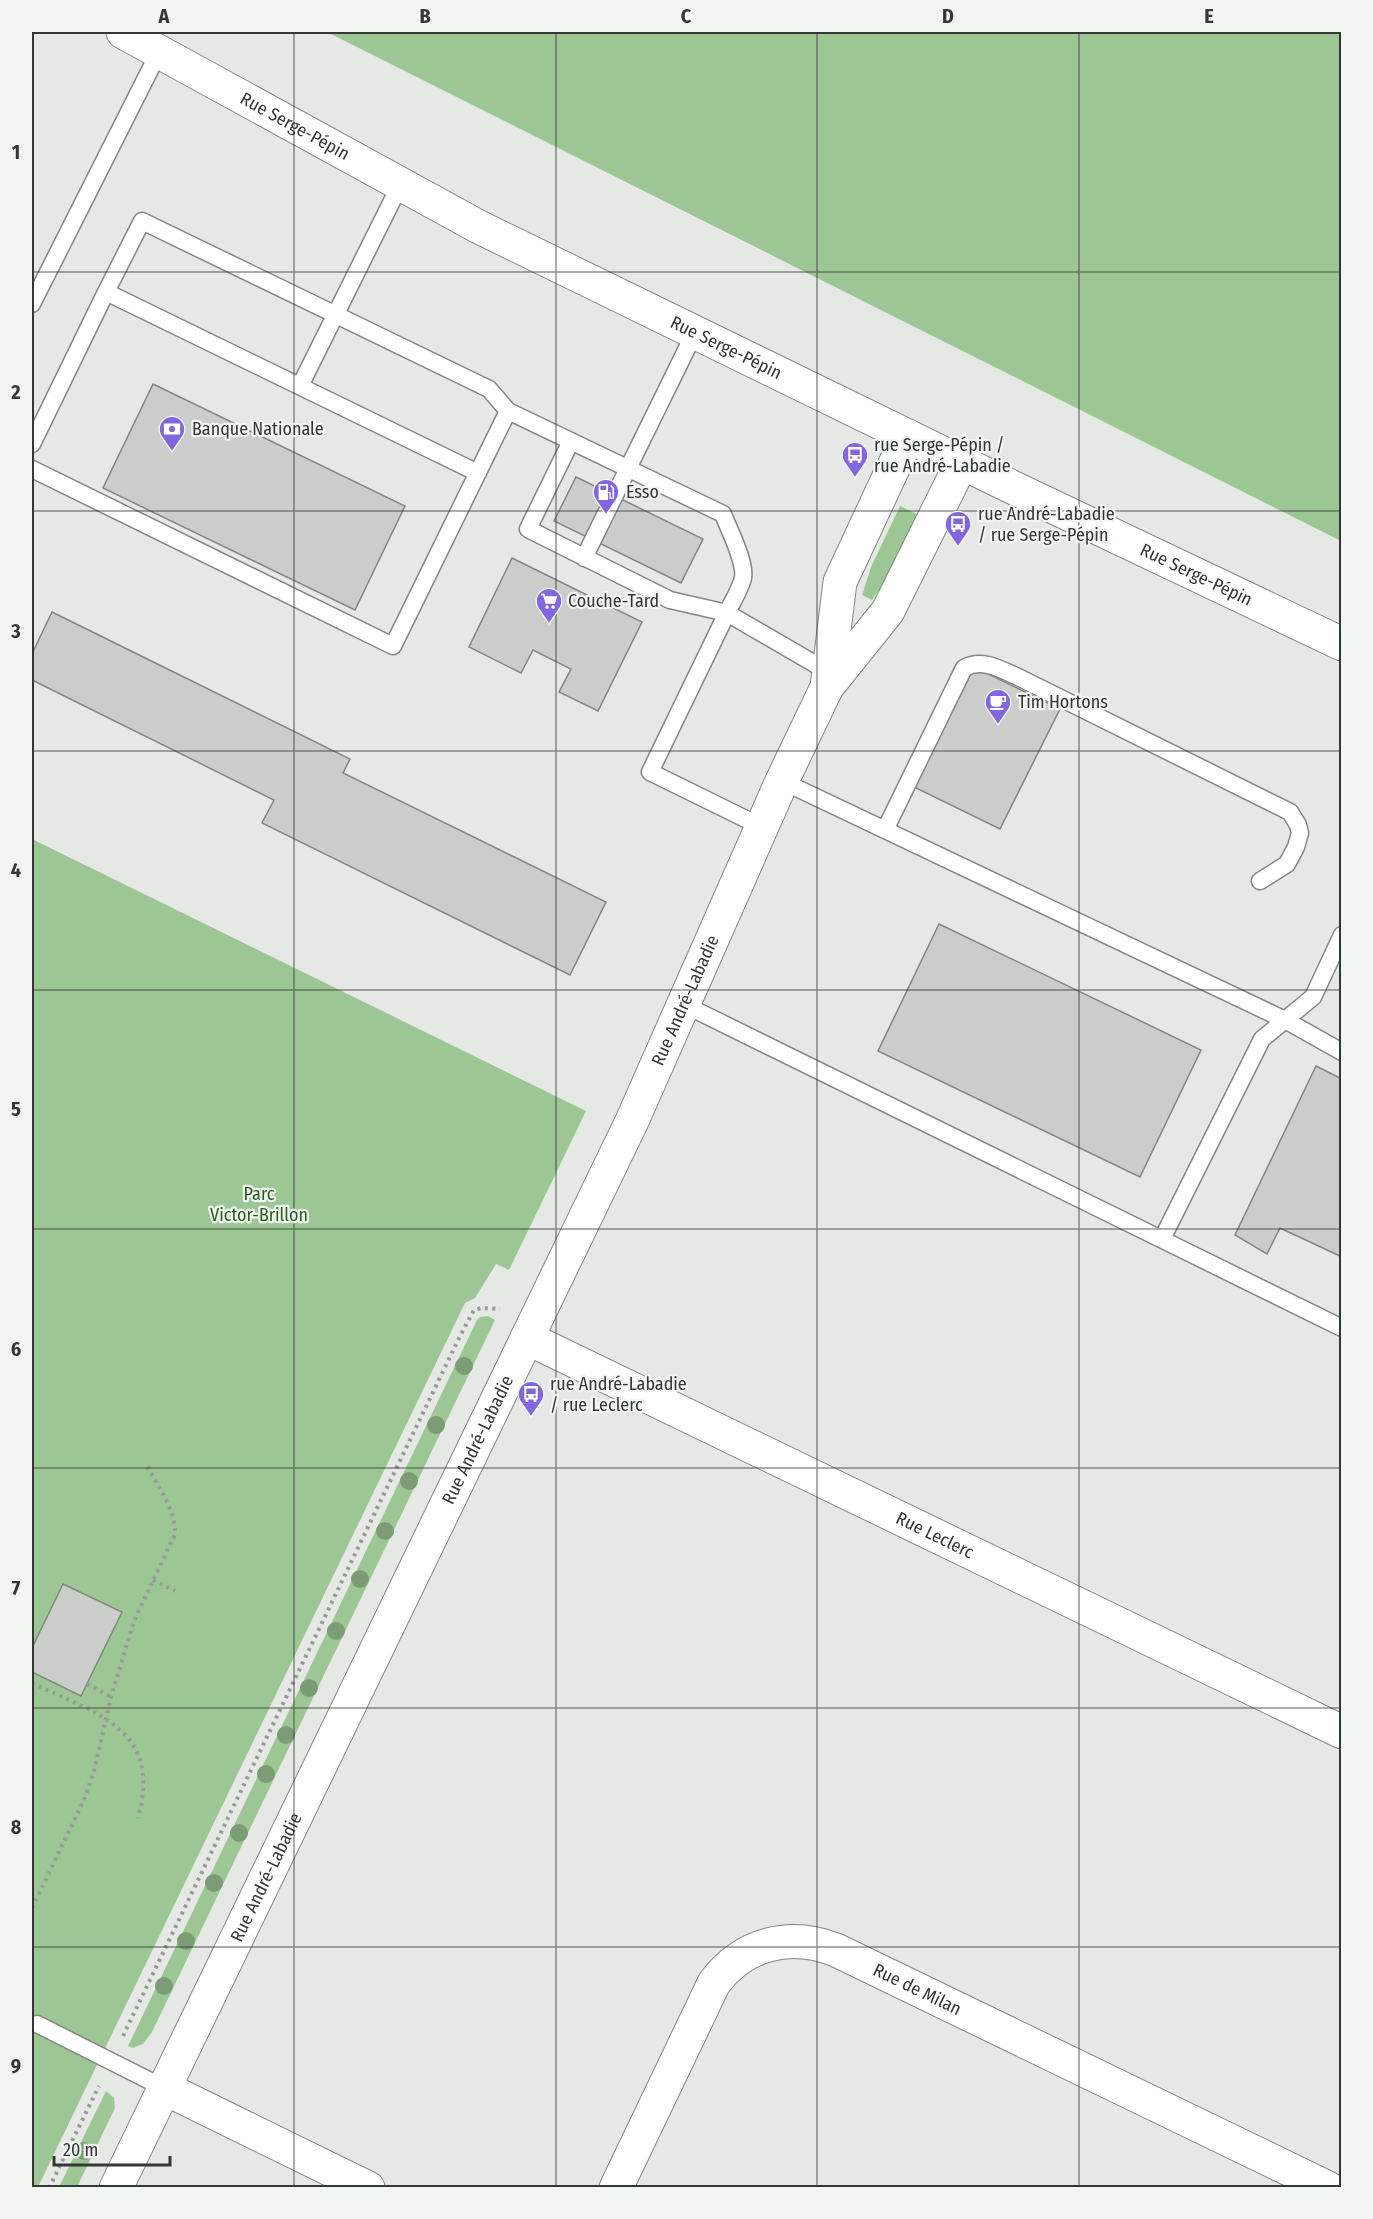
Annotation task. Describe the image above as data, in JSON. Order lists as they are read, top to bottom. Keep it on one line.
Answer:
{"streets":{"street":["Rue Serge-Pépin","Rue André-Labadie","Rue Leclerc","Rue de Milan"]},"crossings":[["Rue Serge-Pépin","Rue André-Labadie"],["Rue André-Labadie","Rue Leclerc"]],"parks":["Parc Victor-Brillon"],"places":{"bank":["Banque Nationale"],"bus stop":["rue Serge-Pépin / rue André-Labadie","rue André-Labadie / rue Serge-Pépin","rue André-Labadie / rue Leclerc"],"fuel station":["Esso"],"supermarket":["Couche-Tard"],"cafe":["Tim Hortons"]},"scale_bar":"20 m","grid":{"columns":["A","B","C","D","E"],"rows":["1","2","3","4","5","6","7","8","9"]}}
